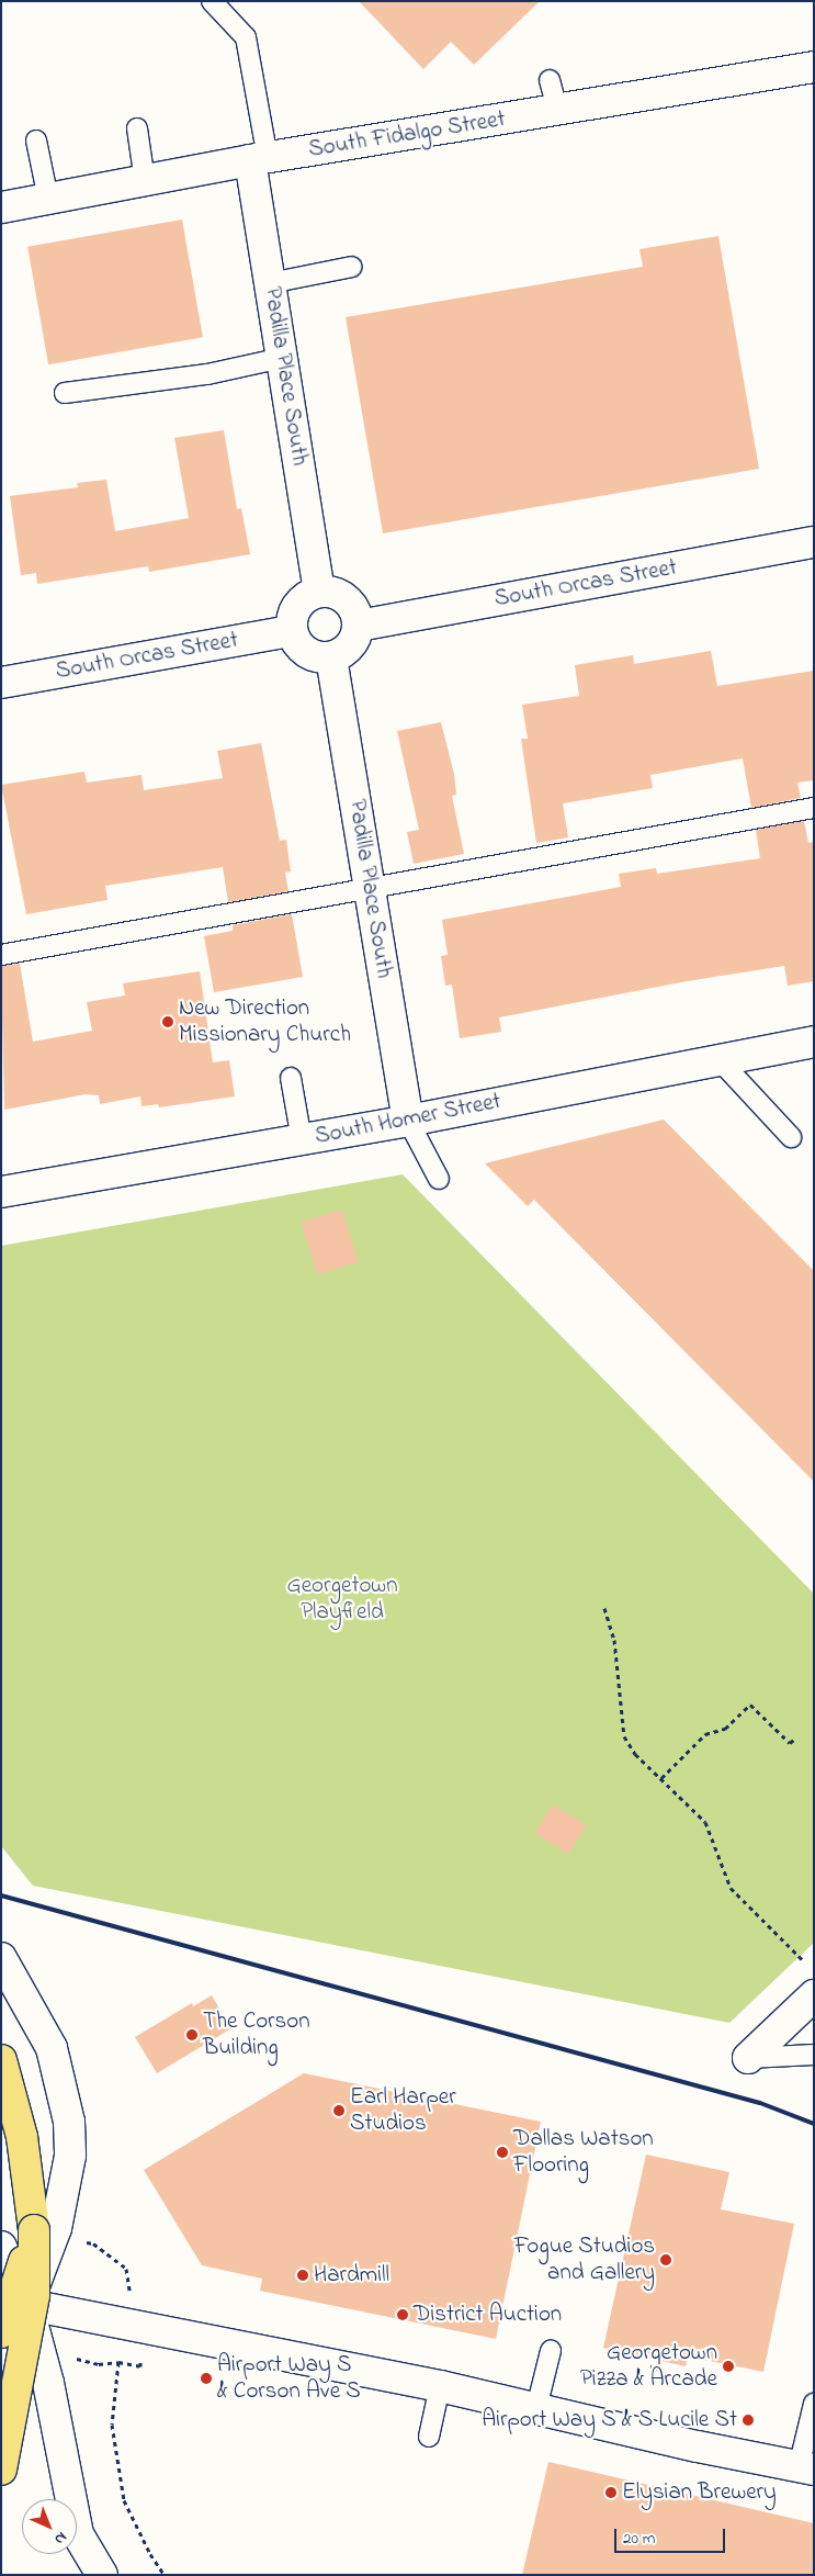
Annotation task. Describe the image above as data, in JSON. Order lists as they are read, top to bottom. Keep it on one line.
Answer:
{"streets":{"street":["South Fidalgo Street","Padilla Place South","South Orcas Street","South Homer Street"]},"crossings":[["South Fidalgo Street","Padilla Place South"],["Padilla Place South","South Orcas Street"],["Padilla Place South","South Homer Street"]],"parks":["Georgetown Playfield"],"places":["New Direction Missionary Church","The Corson Building","Earl Harper Studios","Dallas Watson Flooring","Fogue Studios and Gallery","Hardmill","District Auction","Georgetown Pizza & Arcade","Airport Way S & Corson Ave S","Airport Way S & S Lucile St","Elysian Brewery"],"scale_bar":"20 m","north":"bottom right"}
